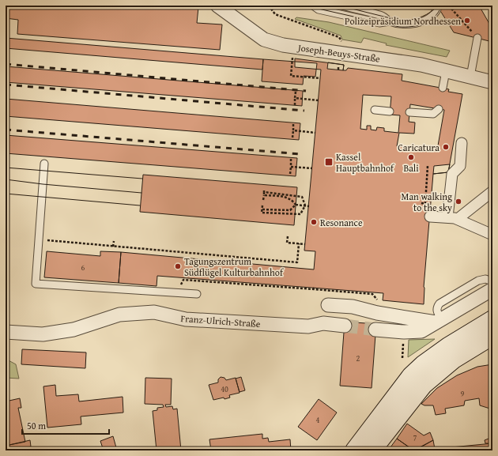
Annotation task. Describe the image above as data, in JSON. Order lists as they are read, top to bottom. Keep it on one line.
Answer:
{"streets":{"street":["Joseph-Beuys-Straße","Franz-Ulrich-Straße"]},"places":{"other":["Polizeipräsidium Nordhessen","Caricatura","Bali","Man walking to the sky","Resonance","Tagungszentrum Südflügel Kulturbahnhof"],"transit":["Kassel Hauptbahnhof"]},"house_numbers":["6","2","40","9","4","7"],"scale_bar":"50 m"}
